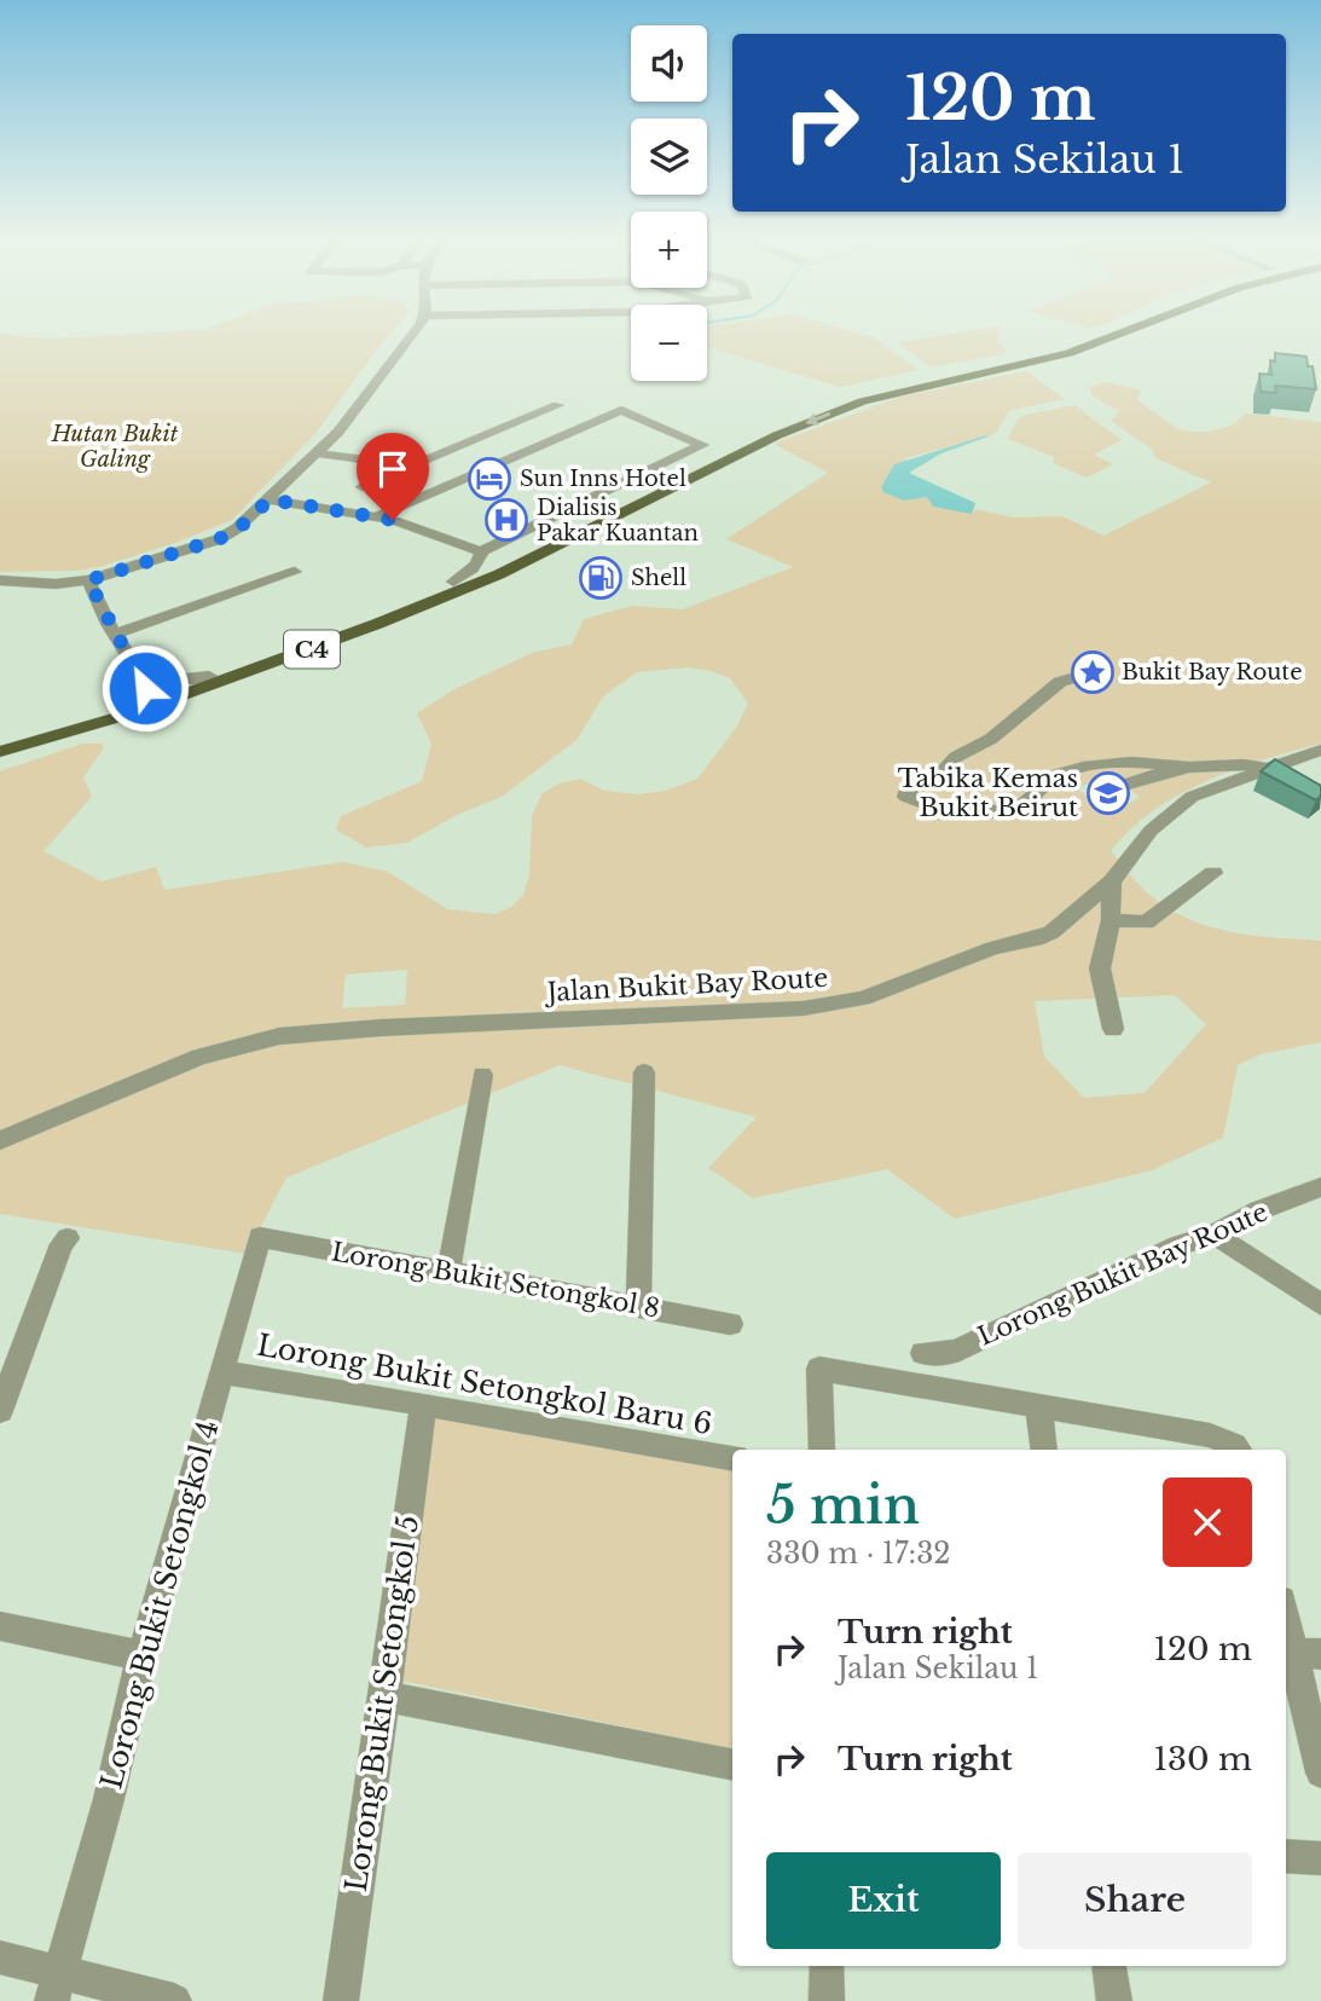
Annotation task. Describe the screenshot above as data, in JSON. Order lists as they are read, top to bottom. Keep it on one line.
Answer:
{"streets":{"main road":["C4"],"street":["Jalan Bukit Bay Route","Lorong Bukit Bay Route","Lorong Bukit Setongkol 8","Lorong Bukit Setongkol Baru 6","Lorong Bukit Setongkol 4","Lorong Bukit Setongkol 5"]},"crossings":[["Lorong Bukit Setongkol 8","Lorong Bukit Setongkol 4"],["Lorong Bukit Setongkol Baru 6","Lorong Bukit Setongkol 4"],["Lorong Bukit Setongkol Baru 6","Lorong Bukit Setongkol 5"]],"parks":["Hutan Bukit Galing"],"places":{"hotel":["Sun Inns Hotel"],"hospital":["Dialisis Pakar Kuantan"],"fuel station":["Shell"],"place":["Bukit Bay Route"],"school or university":["Tabika Kemas Bukit Beirut"]},"page":{"map_buttons":["+","−"],"turn":["120 m","Jalan Sekilau 1"],"heading":["5 min","330 m · 17:32"],"list":[{"name":"Turn right","note":"Jalan Sekilau 1","value":"120 m"},{"name":"Turn right","value":"130 m"}],"buttons":["Exit","Share"]}}
